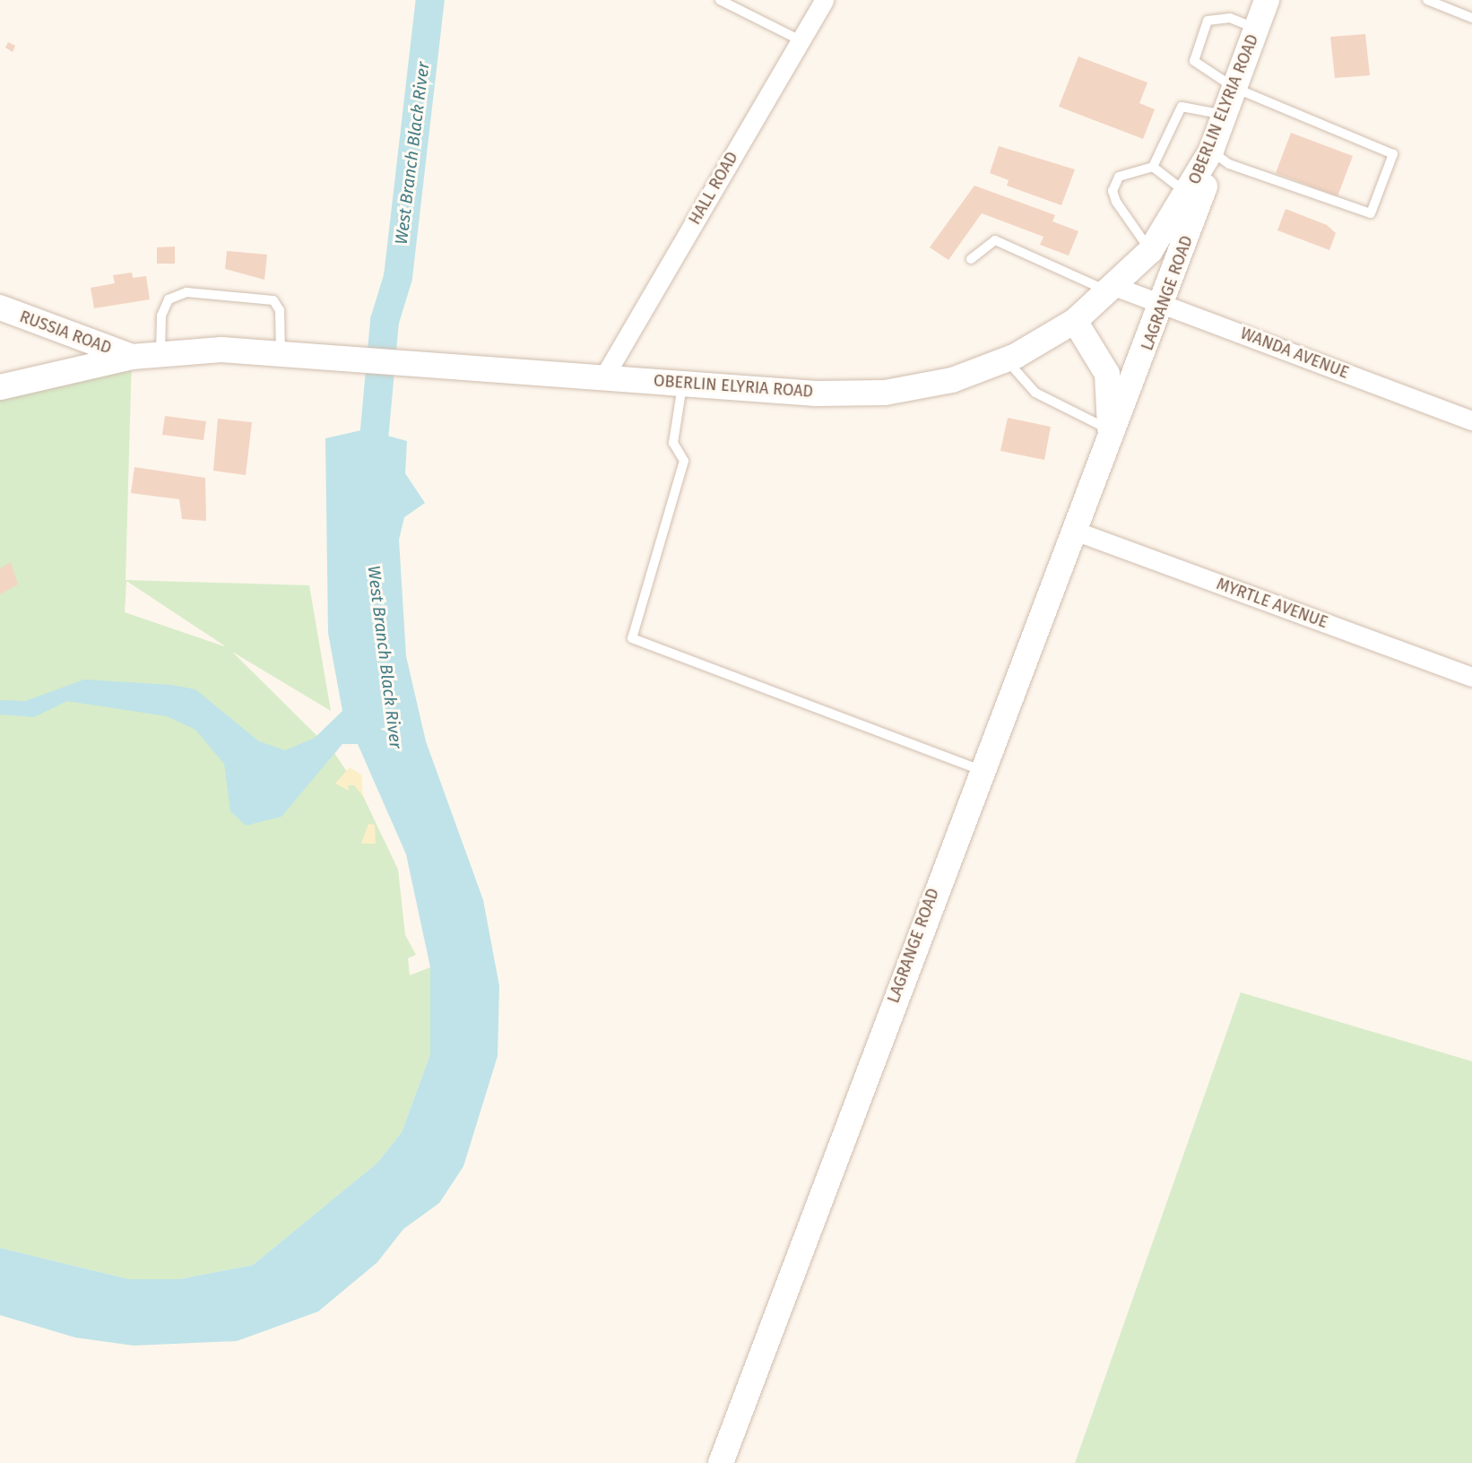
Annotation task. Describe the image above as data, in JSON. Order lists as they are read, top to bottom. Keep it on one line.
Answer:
{"streets":{"main road":["OBERLIN ELYRIA ROAD","LAGRANGE ROAD","RUSSIA ROAD"],"street":["HALL ROAD","WANDA AVENUE","MYRTLE AVENUE"]},"crossings":[["OBERLIN ELYRIA ROAD","HALL ROAD"],["OBERLIN ELYRIA ROAD","LAGRANGE ROAD"],["OBERLIN ELYRIA ROAD","RUSSIA ROAD"],["OBERLIN ELYRIA ROAD","WANDA AVENUE"],["LAGRANGE ROAD","WANDA AVENUE"],["LAGRANGE ROAD","MYRTLE AVENUE"]],"water":["West Branch Black River"]}
